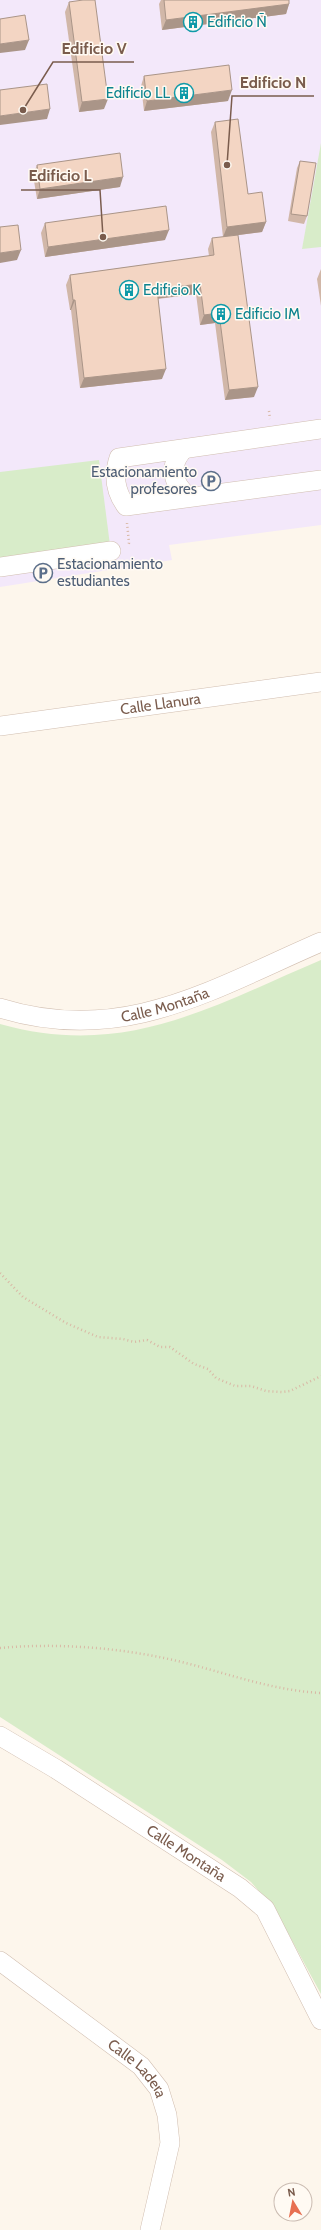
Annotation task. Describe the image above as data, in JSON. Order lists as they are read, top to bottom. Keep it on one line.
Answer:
{"streets":{"street":["Calle Llanura","Calle Montaña","Calle Ladera"]},"places":{"building":["Edificio Ñ","Edificio LL","Edificio K","Edificio IM"],"other":["Edificio V","Edificio N","Edificio L"],"parking":["Estacionamiento profesores","Estacionamiento estudiantes"]},"north":"top"}
